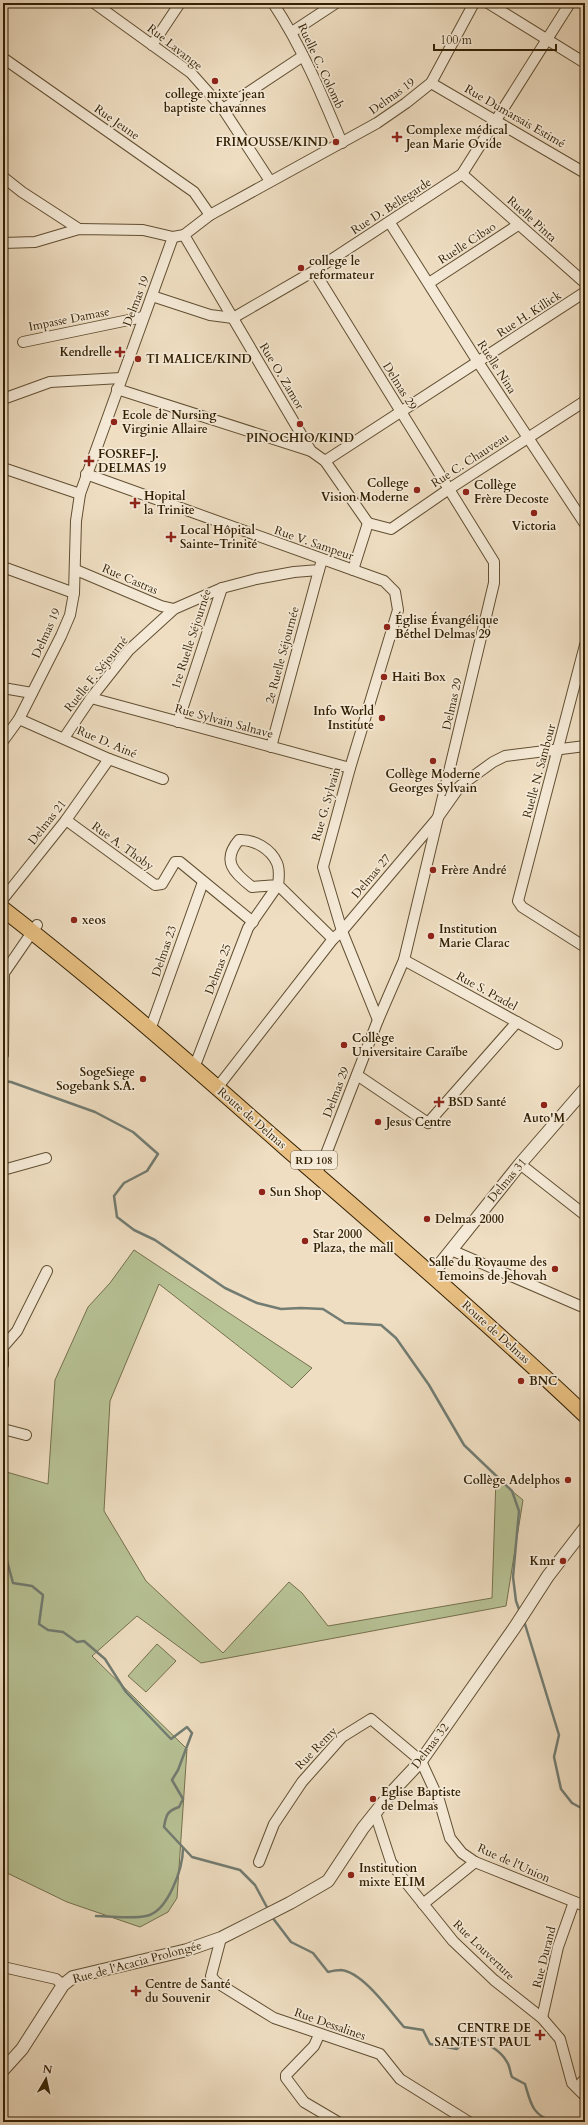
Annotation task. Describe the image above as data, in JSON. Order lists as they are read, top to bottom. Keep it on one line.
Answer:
{"streets":{"main road":["Route de Delmas","RD 108"],"street":["Rue Lavange","Ruelle C. Colomb","Delmas 19","Rue Dumarsais Estimé","Rue Jeune","Rue D. Bellegarde","Ruelle Pinta","Ruelle Cibao","Rue H. Killick","Impasse Damase","Ruelle Nina","Rue O. Zamor","Delmas 29","Rue C. Chauveau","Rue V. Sampeur","Rue Castras","1re Ruelle Séjournée","2e Ruelle Séjournée","Ruelle F. Séjourné","Rue Sylvain Salnave","Rue D. Ainé","Ruelle N. Sambour","Rue G. Sylvain","Delmas 21","Rue A. Thoby","Delmas 27","Delmas 23","Delmas 25","Rue S. Pradel","Delmas 31","Delmas 32","Rue Remy","Rue de l'Union","Rue Louverture","Rue Durand","Rue de l'Acacia Prolongée","Rue Dessalines"]},"crossings":[["Rue Lavange","Delmas 19"],["Ruelle C. Colomb","Delmas 19"],["Delmas 19","Rue Dumarsais Estimé"],["Delmas 19","Rue Jeune"],["Delmas 19","Impasse Damase"],["Delmas 19","Rue O. Zamor"],["Delmas 19","Rue V. Sampeur"],["Delmas 19","Rue Castras"],["Delmas 19","Rue D. Ainé"],["Rue Dumarsais Estimé","Rue D. Bellegarde"],["Rue D. Bellegarde","Ruelle Pinta"],["Rue D. Bellegarde","Ruelle Nina"],["Rue D. Bellegarde","Rue O. Zamor"],["Rue D. Bellegarde","Delmas 29"],["Ruelle Pinta","Ruelle Cibao"],["Ruelle Cibao","Ruelle Nina"],["Rue H. Killick","Ruelle Nina"],["Rue H. Killick","Rue O. Zamor"],["Rue H. Killick","Delmas 29"],["Ruelle Nina","Rue C. Chauveau"],["Rue O. Zamor","Rue C. Chauveau"],["Delmas 29","Rue C. Chauveau"],["Delmas 29","Rue G. Sylvain"],["Delmas 29","Delmas 27"],["Delmas 29","Rue S. Pradel"],["Delmas 29","Route de Delmas"],["Rue V. Sampeur","Rue G. Sylvain"],["Rue Castras","Ruelle F. Séjourné"],["1re Ruelle Séjournée","Ruelle F. Séjourné"],["1re Ruelle Séjournée","Rue Sylvain Salnave"],["2e Ruelle Séjournée","Ruelle F. Séjourné"],["2e Ruelle Séjournée","Rue Sylvain Salnave"],["Ruelle F. Séjourné","Rue Sylvain Salnave"],["Ruelle F. Séjourné","Rue D. Ainé"],["Rue Sylvain Salnave","Rue G. Sylvain"],["Rue D. Ainé","Delmas 21"],["Ruelle N. Sambour","Delmas 27"],["Rue G. Sylvain","Delmas 27"],["Delmas 21","Rue A. Thoby"],["Delmas 21","Route de Delmas"],["Rue A. Thoby","Delmas 23"],["Rue A. Thoby","Delmas 25"],["Delmas 27","Route de Delmas"],["Delmas 23","Route de Delmas"],["Delmas 25","Route de Delmas"],["Route de Delmas","Delmas 31"],["Delmas 32","Rue Remy"],["Delmas 32","Rue de l'Union"],["Delmas 32","Rue Louverture"],["Delmas 32","Rue de l'Acacia Prolongée"],["Delmas 32","Rue Dessalines"],["Rue Remy","Rue de l'Union"],["Rue de l'Union","Rue Durand"],["Rue Louverture","Rue Durand"],["Rue de l'Acacia Prolongée","Rue Dessalines"]],"places":{"other":["college mixte jean baptiste chavannes","FRIMOUSSE/KIND","college le reformateur","TI MALICE/KIND","Ecole de Nursing Virginie Allaire","PINOCHIO/KIND","College Vision Moderne","Collège Frère Decoste","Victoria","Église Évangélique Béthel Delmas 29","Haiti Box","Info World Institute","Collège Moderne Georges Sylvain","Frère André","xeos","Institution Marie Clarac","Collège Universitaire Caraïbe","SogeSiege Sogebank S.A.","Auto'M","Jesus Centre","Sun Shop","Delmas 2000","Star 2000 Plaza, the mall","Salle du Royaume des Temoins de Jehovah","BNC","Collège Adelphos","Kmr","Eglise Baptiste de Delmas","Institution mixte ELIM"],"health":["Complexe médical Jean Marie Ovide","Kendrelle","FOSREF-J. DELMAS 19","Hopital la Trinite","Local Hôpital Sainte-Trinité","BSD Santé","Centre de Santé du Souvenir","CENTRE DE SANTE ST PAUL"]},"scale_bar":"100 m","north":"top"}
